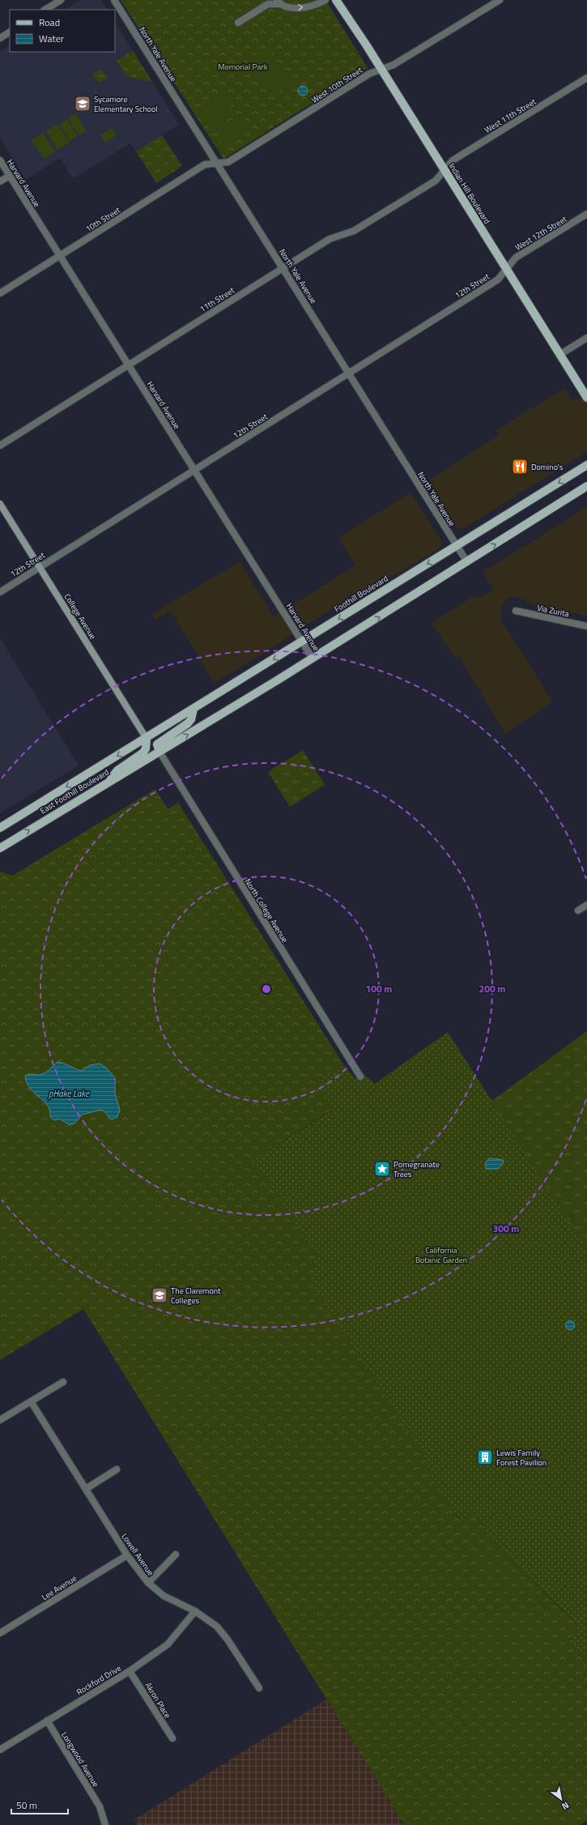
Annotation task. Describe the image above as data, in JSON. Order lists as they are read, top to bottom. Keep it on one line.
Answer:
{"streets":{"main road":["Indian Hill Boulevard","Foothill Boulevard","East Foothill Boulevard"],"street":["North Yale Avenue","West 10th Street","West 11th Street","Harvard Avenue","10th Street","West 12th Street","12th Street","11th Street","Via Zurita","College Avenue","North College Avenue","Lowell Avenue","Lee Avenue","Rockford Drive","Akron Place","Longwood Avenue"]},"crossings":[["North Yale Avenue","West 10th Street"],["North Yale Avenue","10th Street"],["North Yale Avenue","12th Street"],["North Yale Avenue","11th Street"],["North Yale Avenue","Foothill Boulevard"],["West 10th Street","Indian Hill Boulevard"],["West 10th Street","10th Street"],["West 11th Street","Indian Hill Boulevard"],["West 11th Street","11th Street"],["Harvard Avenue","10th Street"],["Harvard Avenue","12th Street"],["Harvard Avenue","11th Street"],["Harvard Avenue","Foothill Boulevard"],["Indian Hill Boulevard","West 12th Street"],["Indian Hill Boulevard","12th Street"],["Indian Hill Boulevard","11th Street"],["West 12th Street","12th Street"],["12th Street","College Avenue"],["Foothill Boulevard","College Avenue"],["Foothill Boulevard","East Foothill Boulevard"],["College Avenue","East Foothill Boulevard"],["East Foothill Boulevard","North College Avenue"],["Lowell Avenue","Lee Avenue"],["Lowell Avenue","Rockford Drive"],["Rockford Drive","Akron Place"],["Rockford Drive","Longwood Avenue"]],"water":["pHake Lake"],"parks":["Memorial Park","California Botanic Garden"],"places":{"school or university":["Sycamore Elementary School","The Claremont Colleges"],"restaurant":["Domino's"],"place":["Pomegranate Trees"],"building":["Lewis Family Forest Pavilion"]},"legend":["Road","Water"],"scale_bar":"50 m","north":"bottom right","rings":["100 m","200 m","300 m"]}
